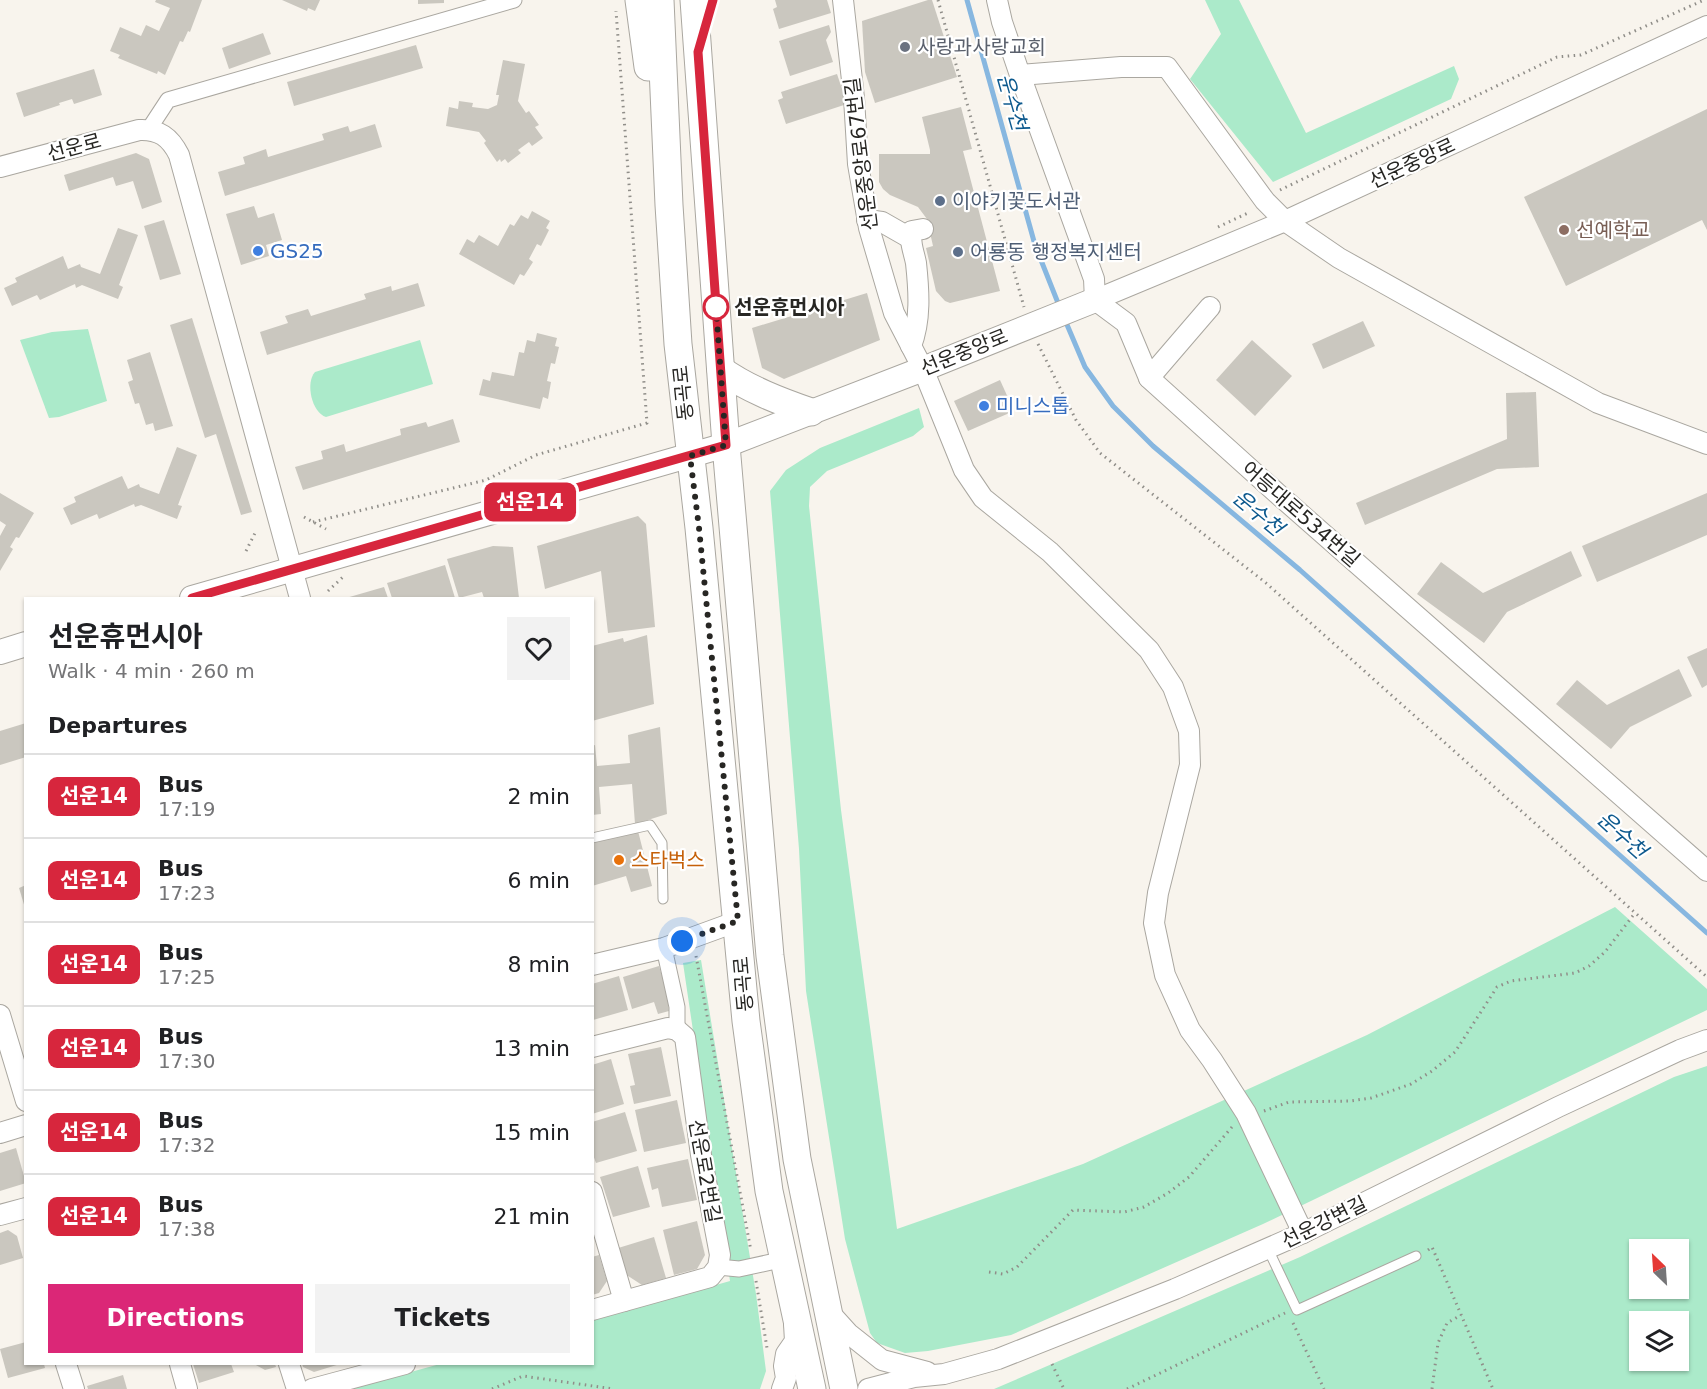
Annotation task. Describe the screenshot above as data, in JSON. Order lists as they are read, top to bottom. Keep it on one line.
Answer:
{"streets":{"main road":["동곡로"],"street":["선운로","선운중앙로67번길","선운중앙로","어등대로534번길","선운로2번길","선운강변길"]},"crossings":[["선운중앙로67번길","선운중앙로"],["선운중앙로67번길","선운강변길"],["선운중앙로","동곡로"],["선운중앙로","어등대로534번길"]],"water":["운수천"],"places":["사랑과사랑교회","이야기꽃도서관","선예학교","GS25","어룡동 행정복지센터","선운휴먼시아","미니스톱","스타벅스"],"lines":["bus line 선운14"],"north":"top left","page":{"on_map":"선운14","heading":[["선운휴먼시아","Walk · 4 min · 260 m"],"Departures"],"list":[{"mark":"선운14","name":"Bus","note":"17:19","value":"2 min"},{"mark":"선운14","name":"Bus","note":"17:23","value":"6 min"},{"mark":"선운14","name":"Bus","note":"17:25","value":"8 min"},{"mark":"선운14","name":"Bus","note":"17:30","value":"13 min"},{"mark":"선운14","name":"Bus","note":"17:32","value":"15 min"},{"mark":"선운14","name":"Bus","note":"17:38","value":"21 min"}],"buttons":["Directions","Tickets"]}}
